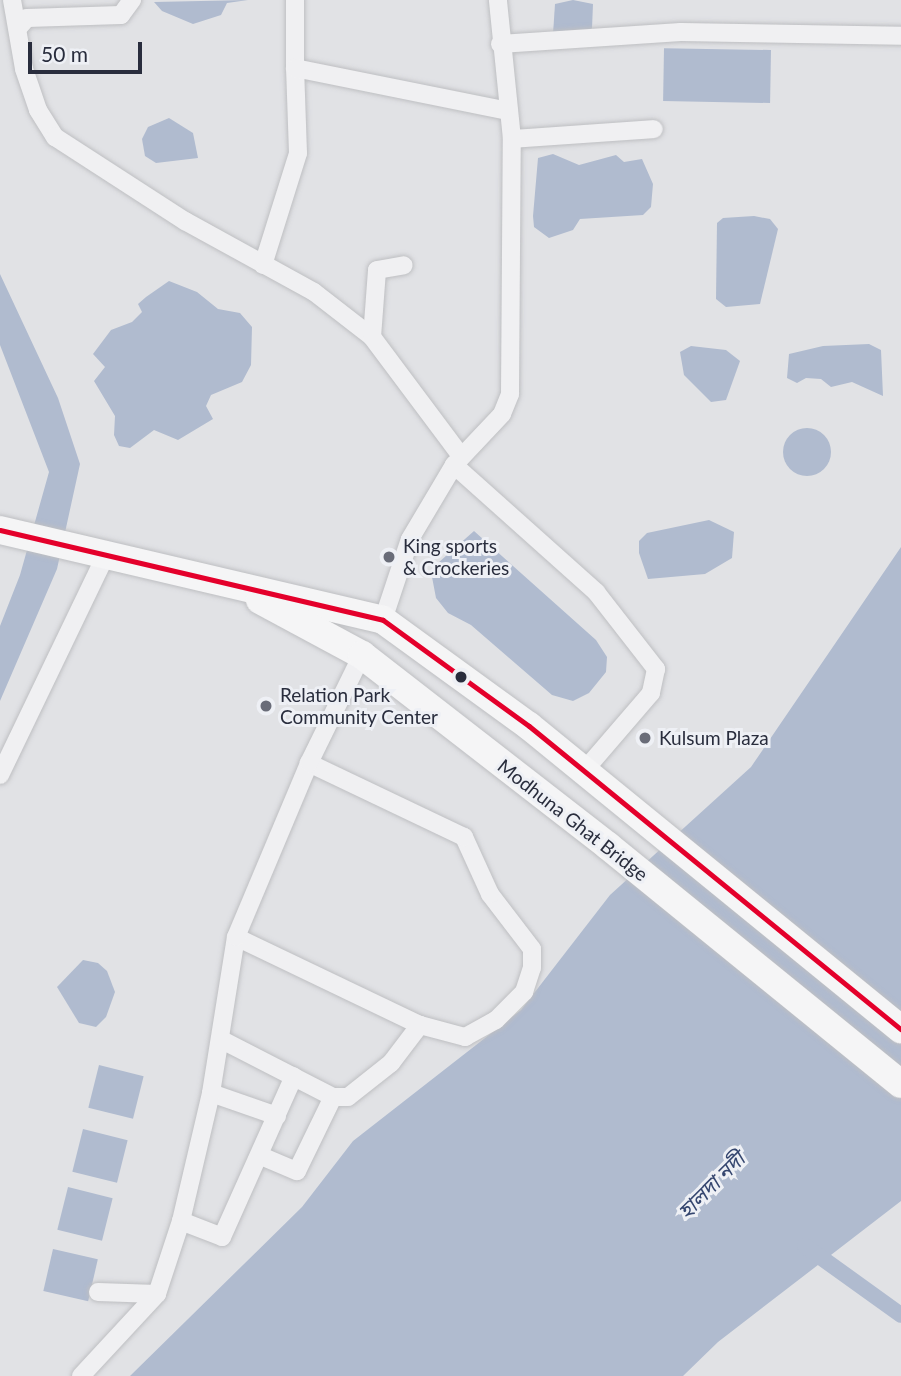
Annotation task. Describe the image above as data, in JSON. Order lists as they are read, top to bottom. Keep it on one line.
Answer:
{"streets":{"main road":["Modhuna Ghat Bridge"]},"water":["হালদা নদী"],"places":["King sports & Crockeries","Relation Park Community Center","Kulsum Plaza"],"scale_bar":"50 m"}
